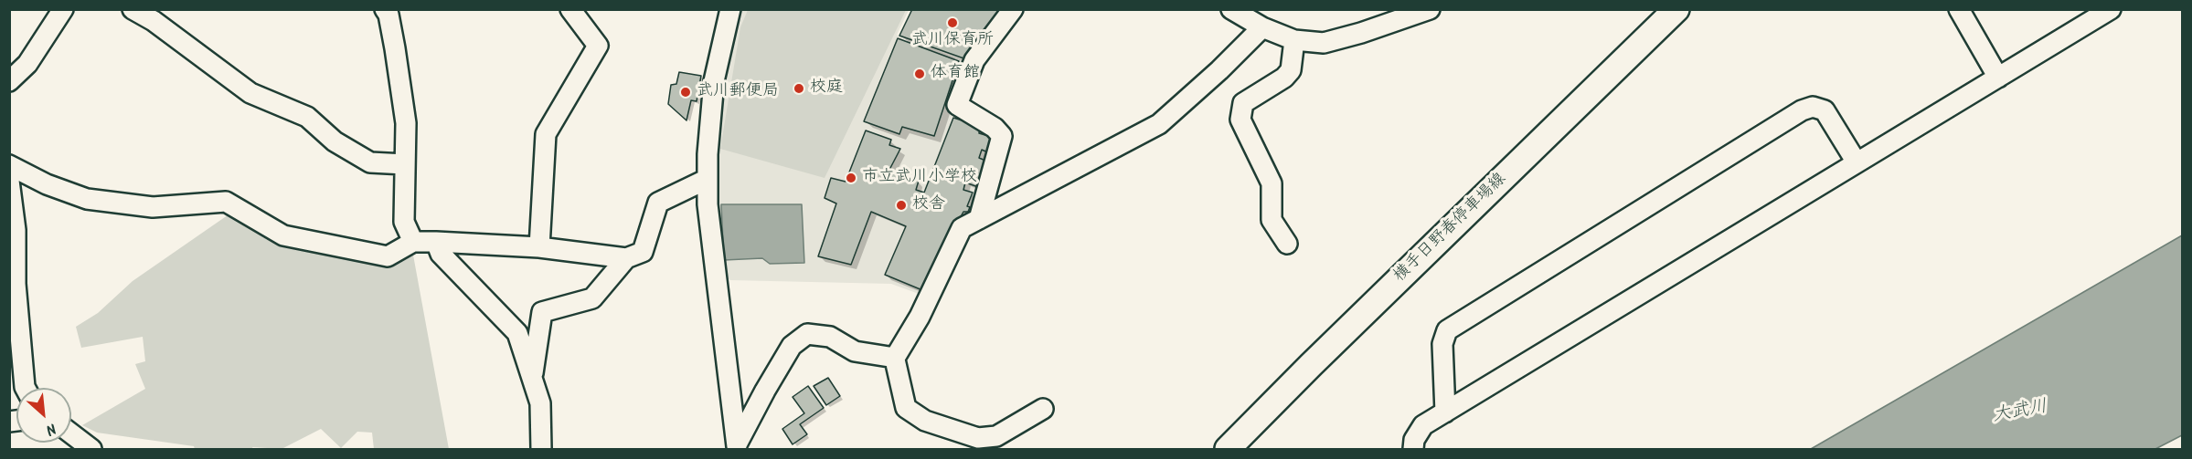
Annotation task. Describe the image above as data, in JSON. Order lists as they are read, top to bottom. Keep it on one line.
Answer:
{"streets":{"main road":["横手日野春停車場線"]},"water":["大武川"],"places":["武川保育所","体育館","校庭","武川郵便局","市立武川小学校","校舎"],"north":"bottom right"}
